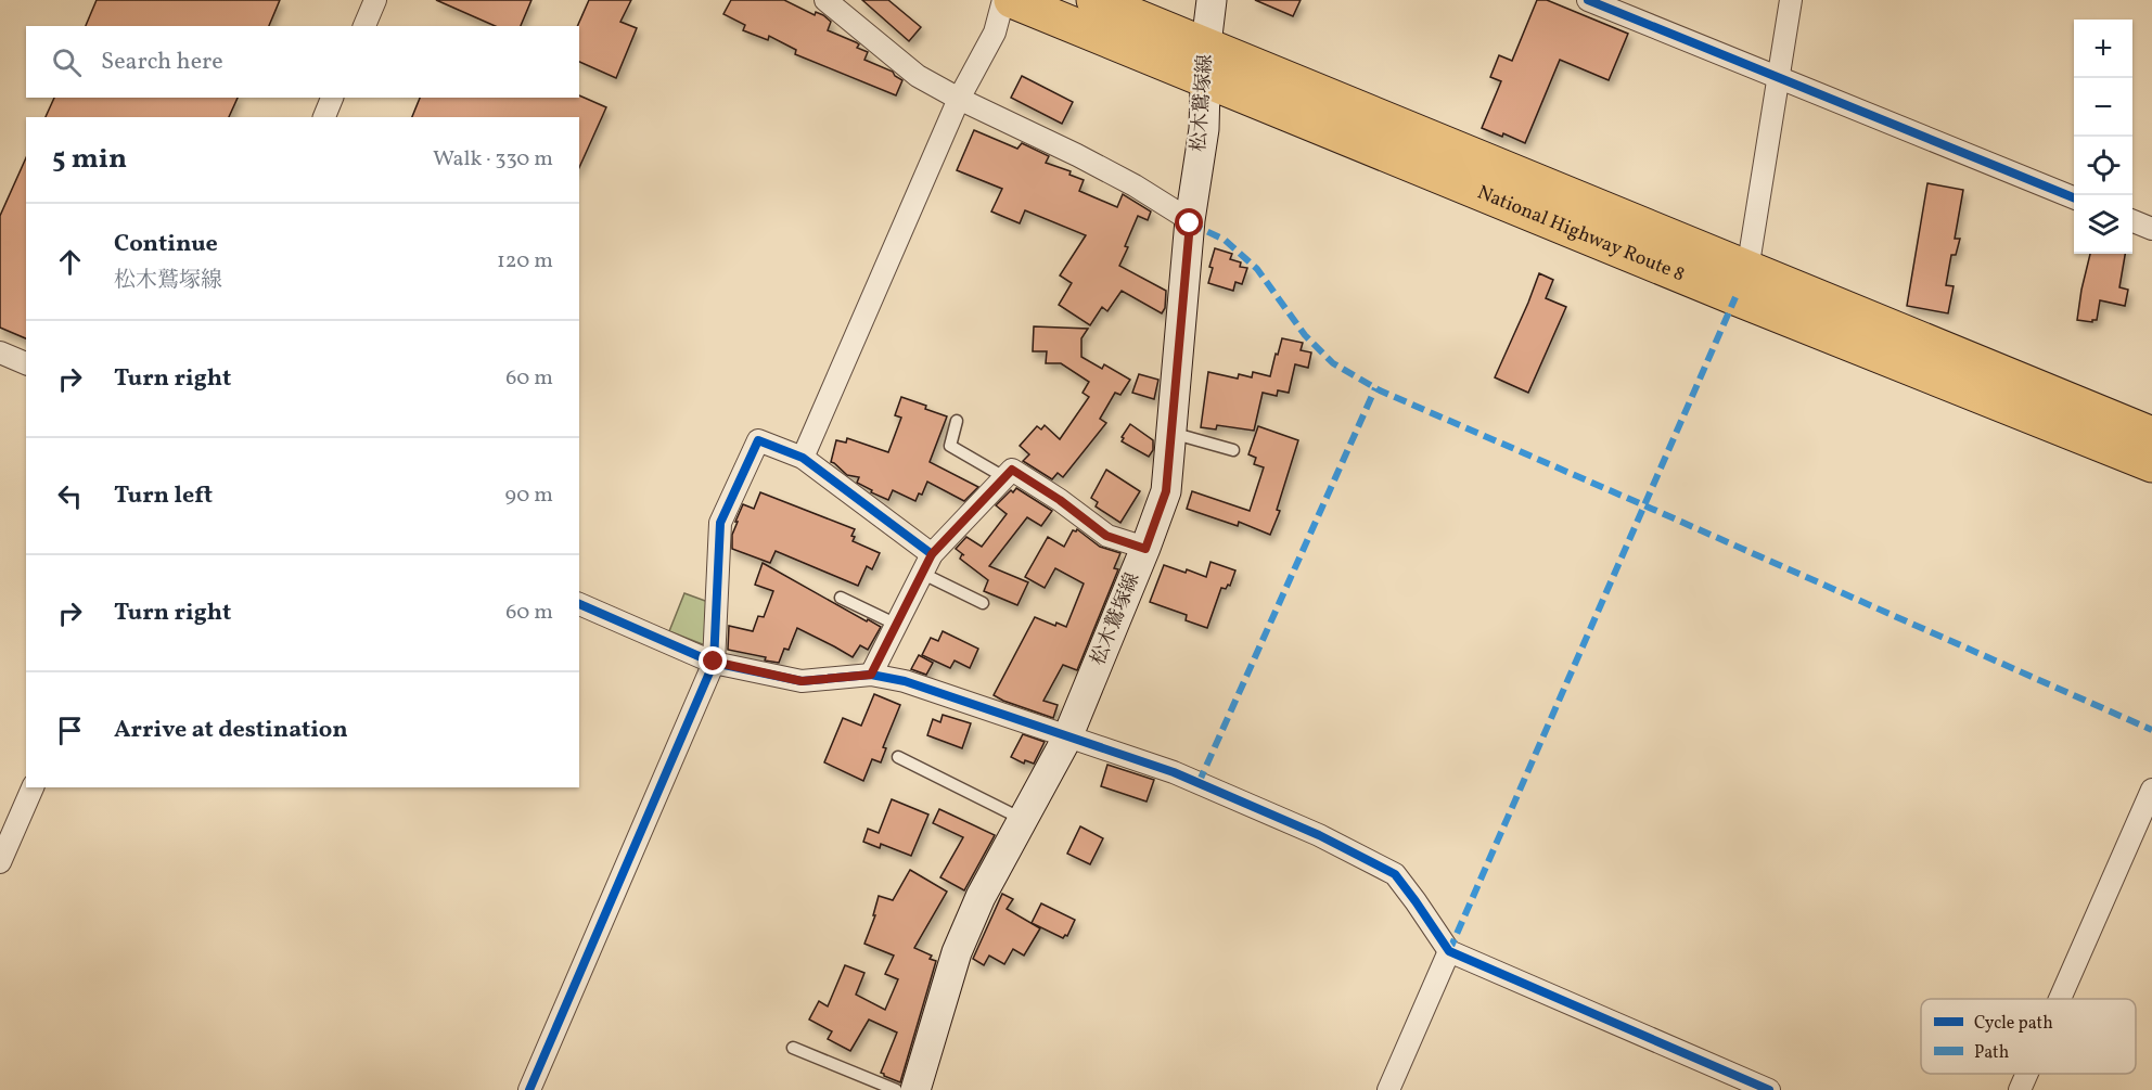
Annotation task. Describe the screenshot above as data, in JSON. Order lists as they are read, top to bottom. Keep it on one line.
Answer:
{"streets":{"highway":["National Highway Route 8"],"main road":["松木鷲塚線"]},"crossings":[["松木鷲塚線","National Highway Route 8"]],"legend":["Cycle path","Path"],"page":{"map_buttons":["+","−"],"search":"Search here","heading":["5 min","Walk · 330 m"],"list":[["Continue","松木鷲塚線","120 m"],["Turn right","60 m"],["Turn left","90 m"],["Turn right","60 m"],"Arrive at destination"]}}
